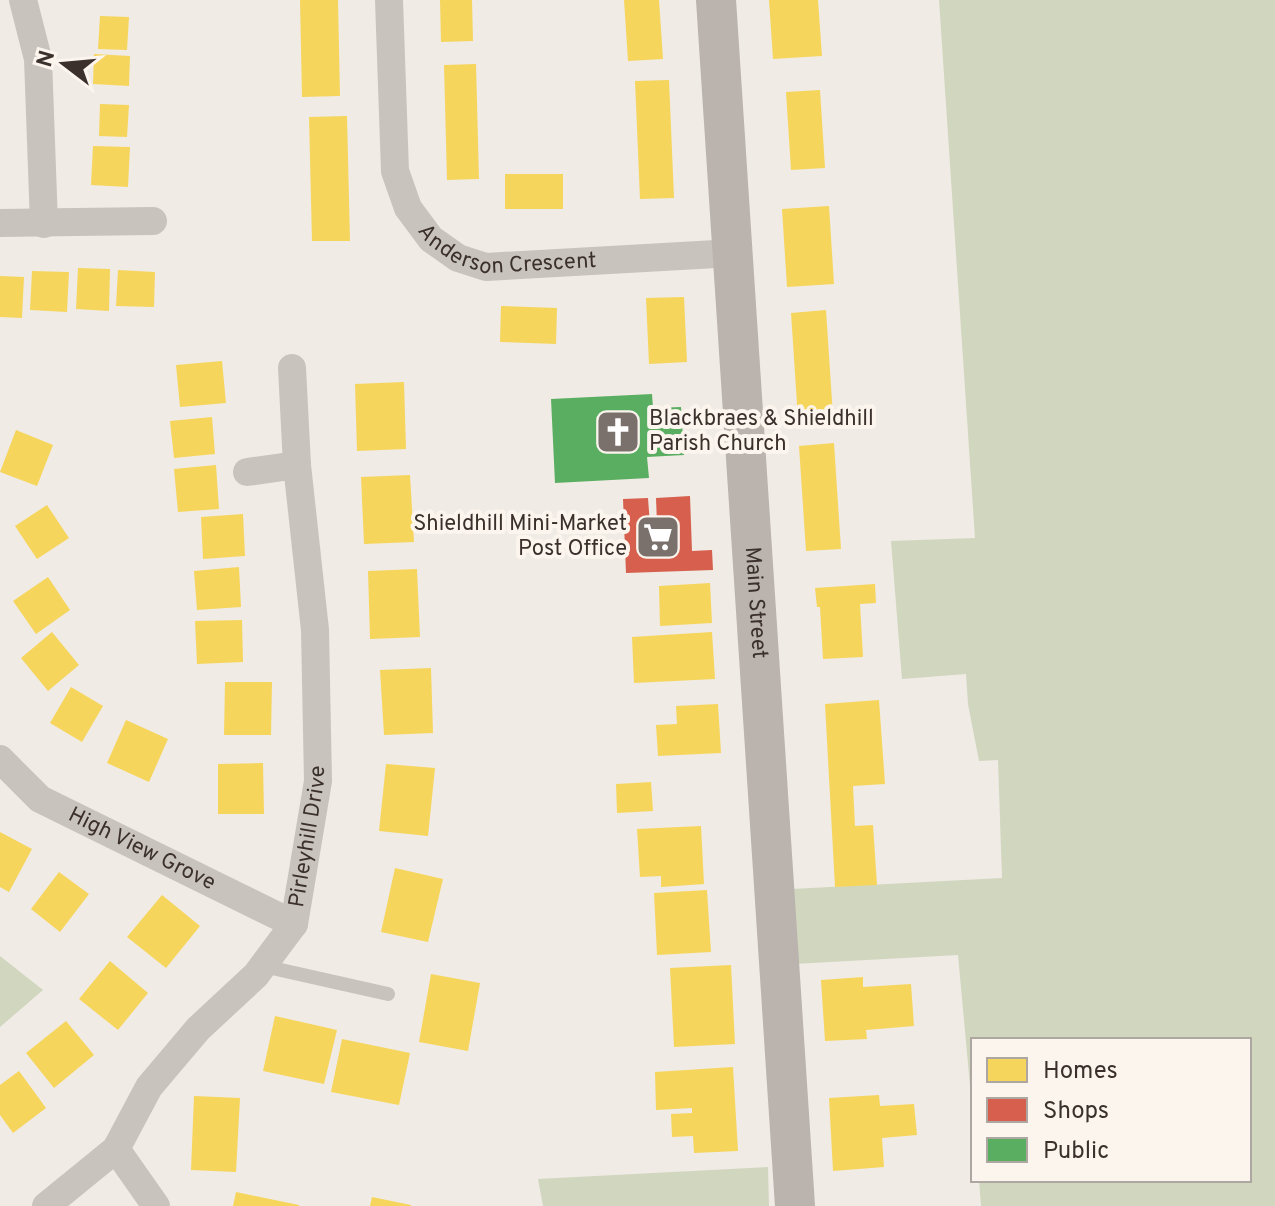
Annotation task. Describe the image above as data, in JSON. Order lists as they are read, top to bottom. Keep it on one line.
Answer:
{"streets":{"main road":["Main Street"],"street":["Anderson Crescent","Pirleyhill Drive","High View Grove"]},"crossings":[["Anderson Crescent","Main Street"],["Pirleyhill Drive","High View Grove"]],"places":{"church":["Blackbraes & Shieldhill Parish Church"],"supermarket":["Shieldhill Mini-Market Post Office"]},"legend":["Homes","Shops","Public"],"north":"left"}
